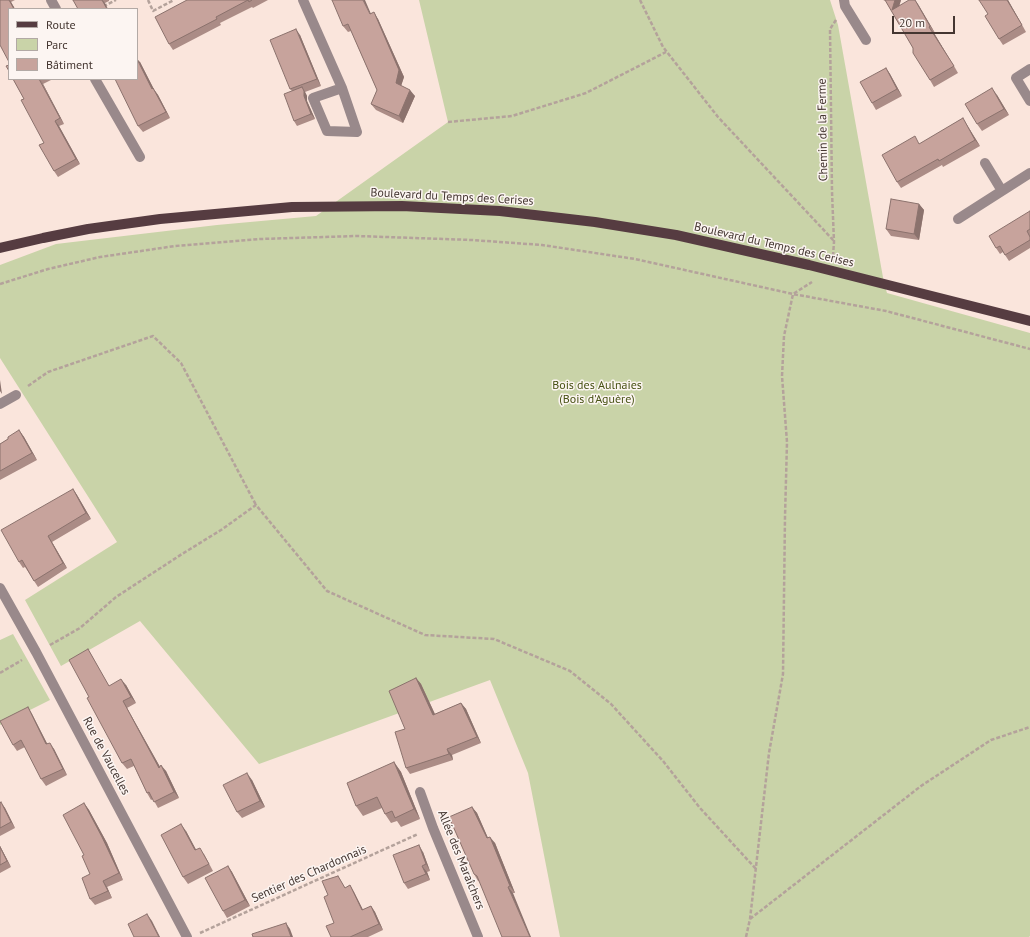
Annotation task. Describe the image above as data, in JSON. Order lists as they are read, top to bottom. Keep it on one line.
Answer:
{"streets":{"main road":["Boulevard du Temps des Cerises"],"street":["Rue de Vaucelles","Allée des Maraîchers"],"path":["Chemin de la Ferme","Sentier des Chardonnais"]},"crossings":[["Allée des Maraîchers","Sentier des Chardonnais"]],"parks":["Bois des Aulnaies (Bois d'Aguère)"],"legend":["Route","Parc","Bâtiment"],"scale_bar":"20 m"}
